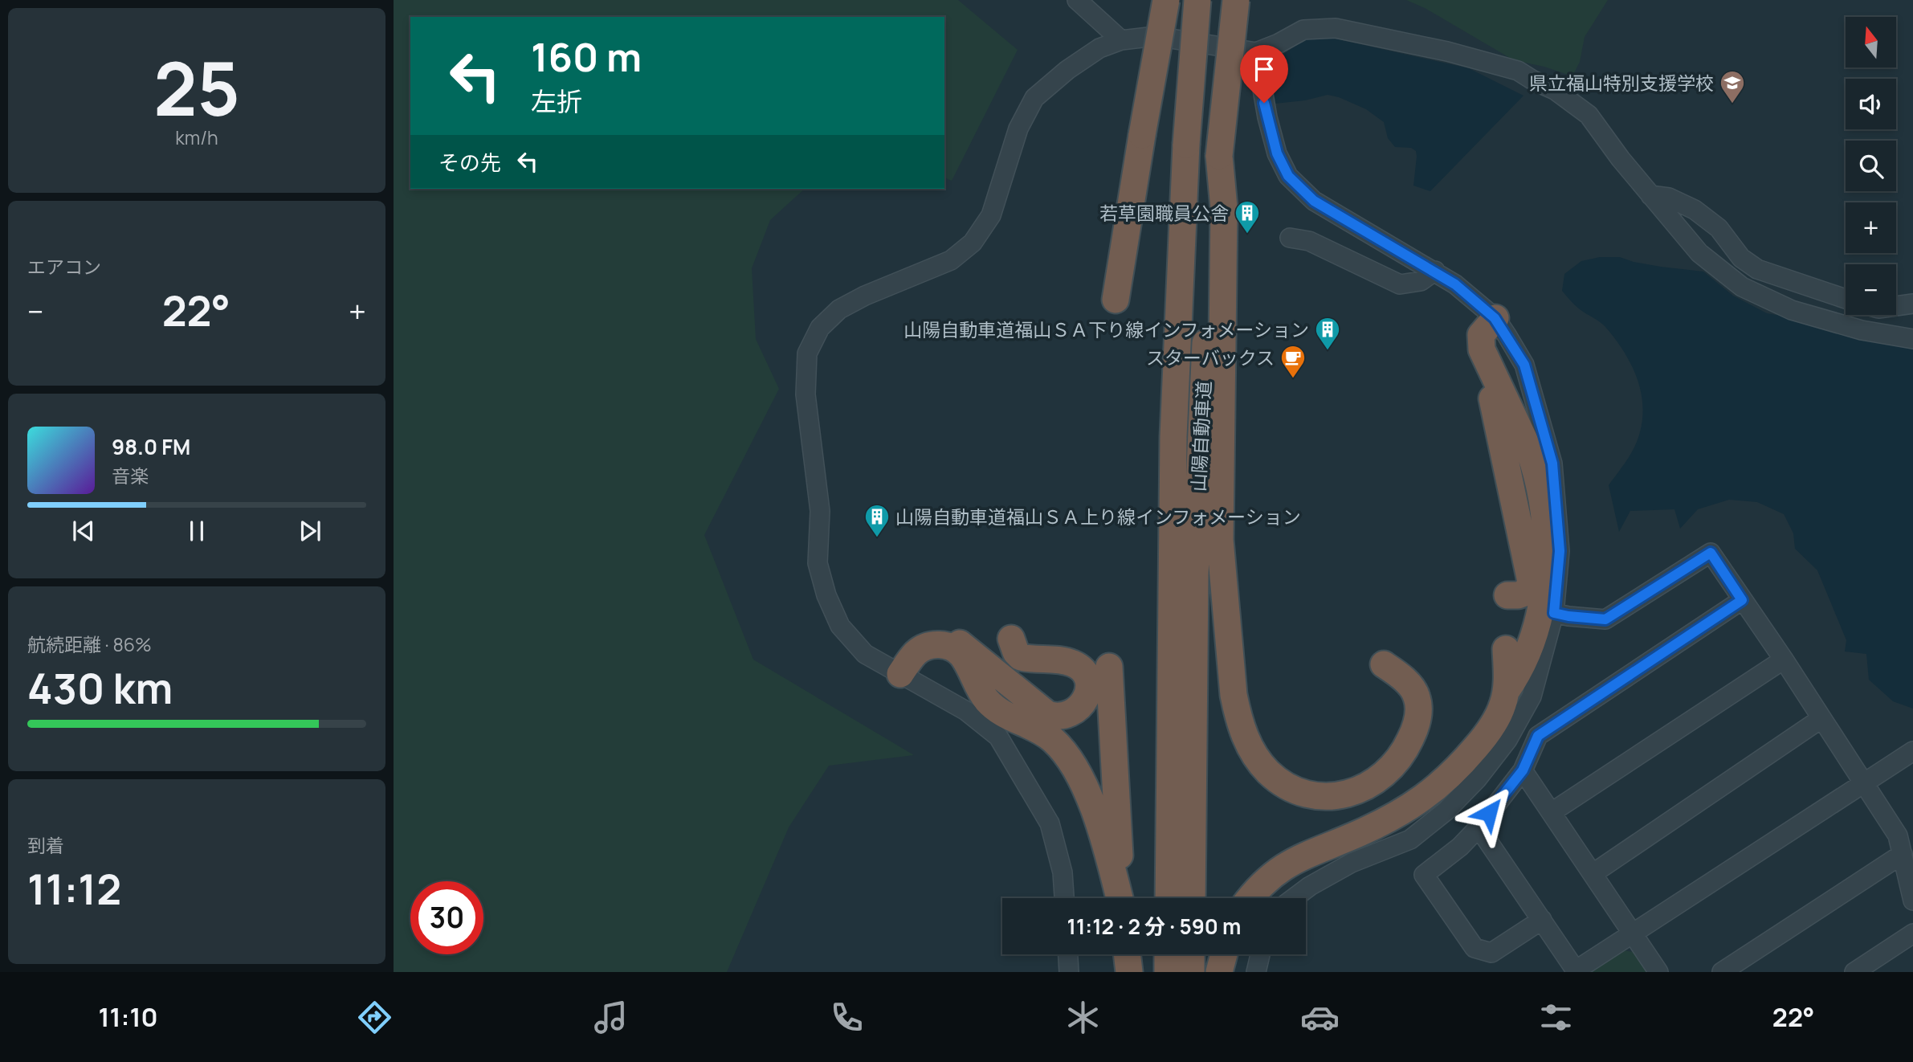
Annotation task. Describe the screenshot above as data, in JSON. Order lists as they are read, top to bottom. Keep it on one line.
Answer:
{"streets":{"highway":["山陽自動車道"]},"places":{"school or university":["県立福山特別支援学校"],"building":["若草園職員公舎","山陽自動車道福山ＳＡ下り線インフォメーション","山陽自動車道福山ＳＡ上り線インフォメーション"],"cafe":["スターバックス"]},"north":"top","page":{"tile":[["25","km/h"],"エアコン",["航続距離 · 86%","430 km"],["到着","11:12"]],"map_buttons":["+","−"],"turn":["160 m","左折"],"then":"その先","heat":["−","22°","+"],"song":["98.0 FM","音楽"],"limit":"30","trip":"11:12 · 2 分 · 590 m","tabs":["11:10","22°"]}}
